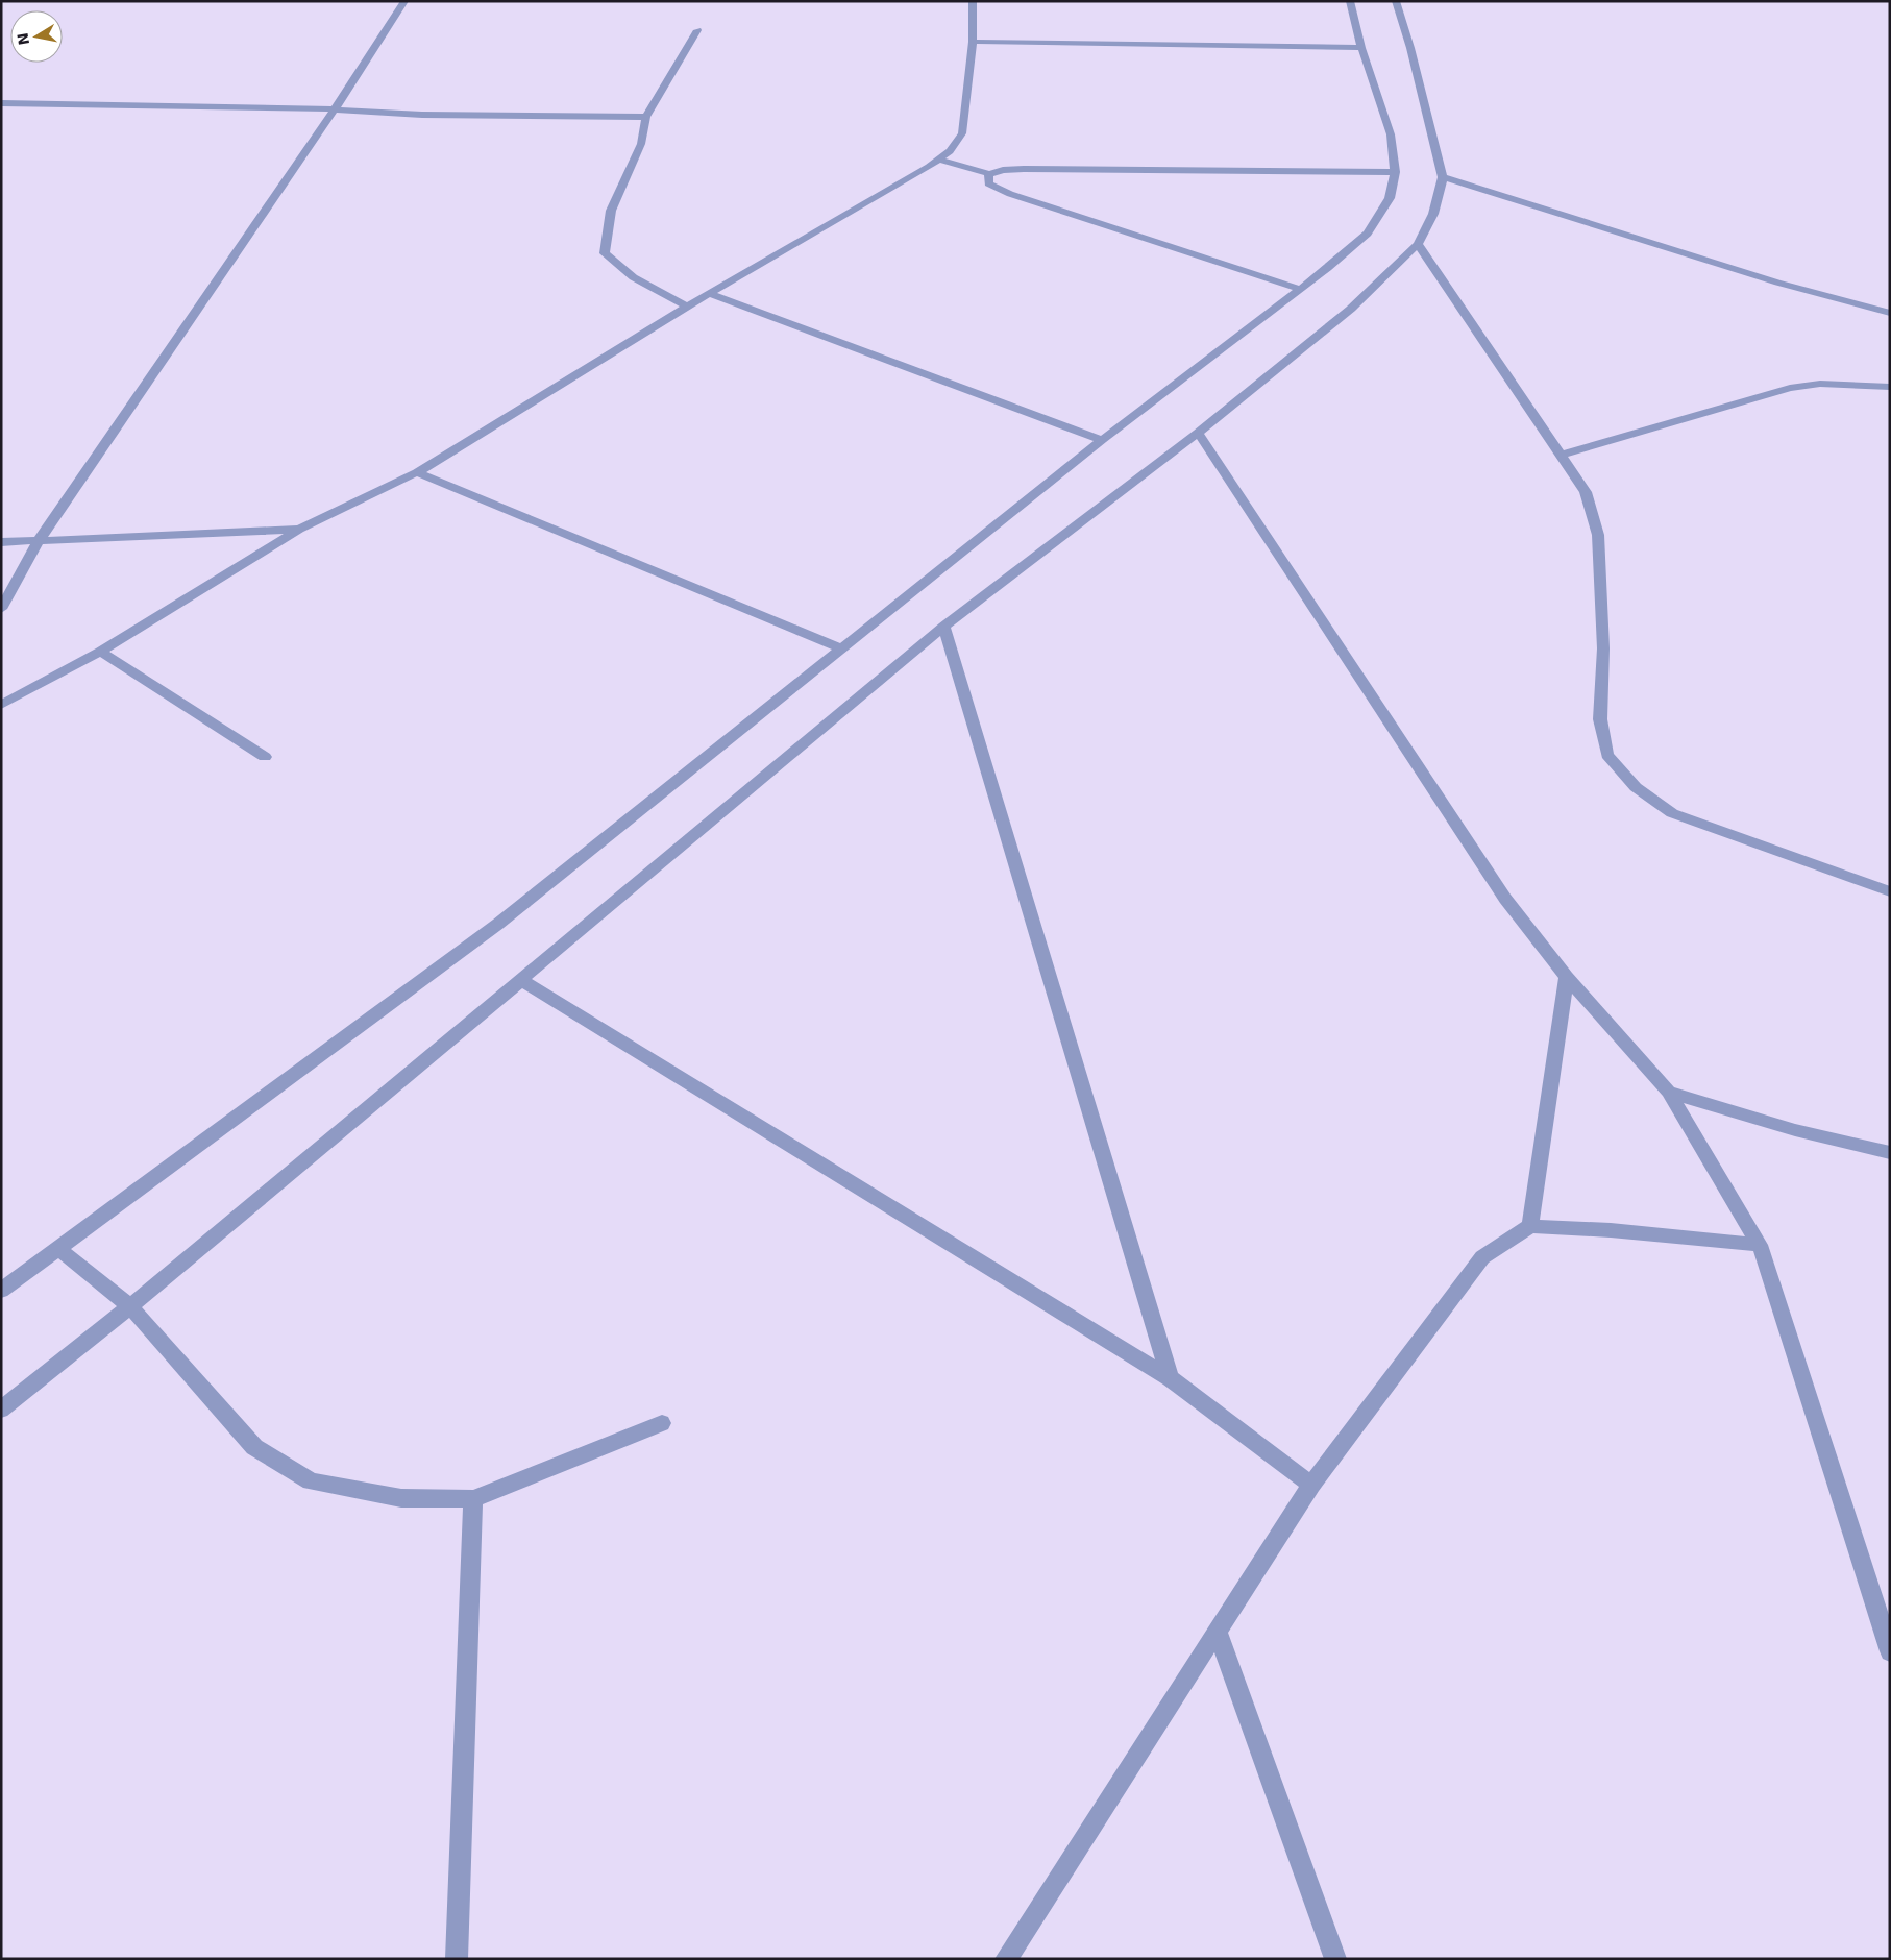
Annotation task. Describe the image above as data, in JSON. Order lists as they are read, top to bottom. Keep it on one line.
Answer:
{"north":"left"}
